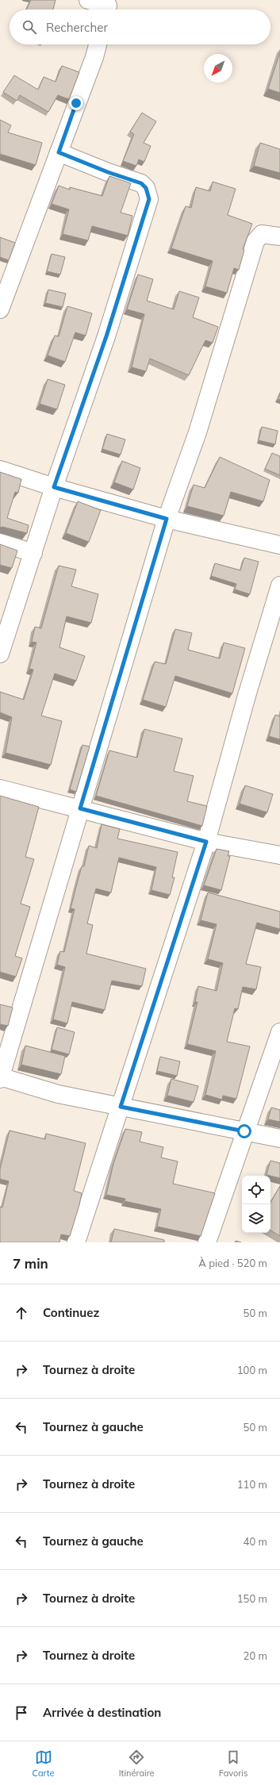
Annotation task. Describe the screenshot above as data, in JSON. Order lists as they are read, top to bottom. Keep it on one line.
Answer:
{"north":"bottom left","page":{"search":"Rechercher","heading":["7 min","À pied · 520 m"],"list":[["Continuez","50 m"],["Tournez à droite","100 m"],["Tournez à gauche","50 m"],["Tournez à droite","110 m"],["Tournez à gauche","40 m"],["Tournez à droite","150 m"],["Tournez à droite","20 m"],"Arrivée à destination"],"nav":["Carte","Itinéraire","Favoris"]}}
